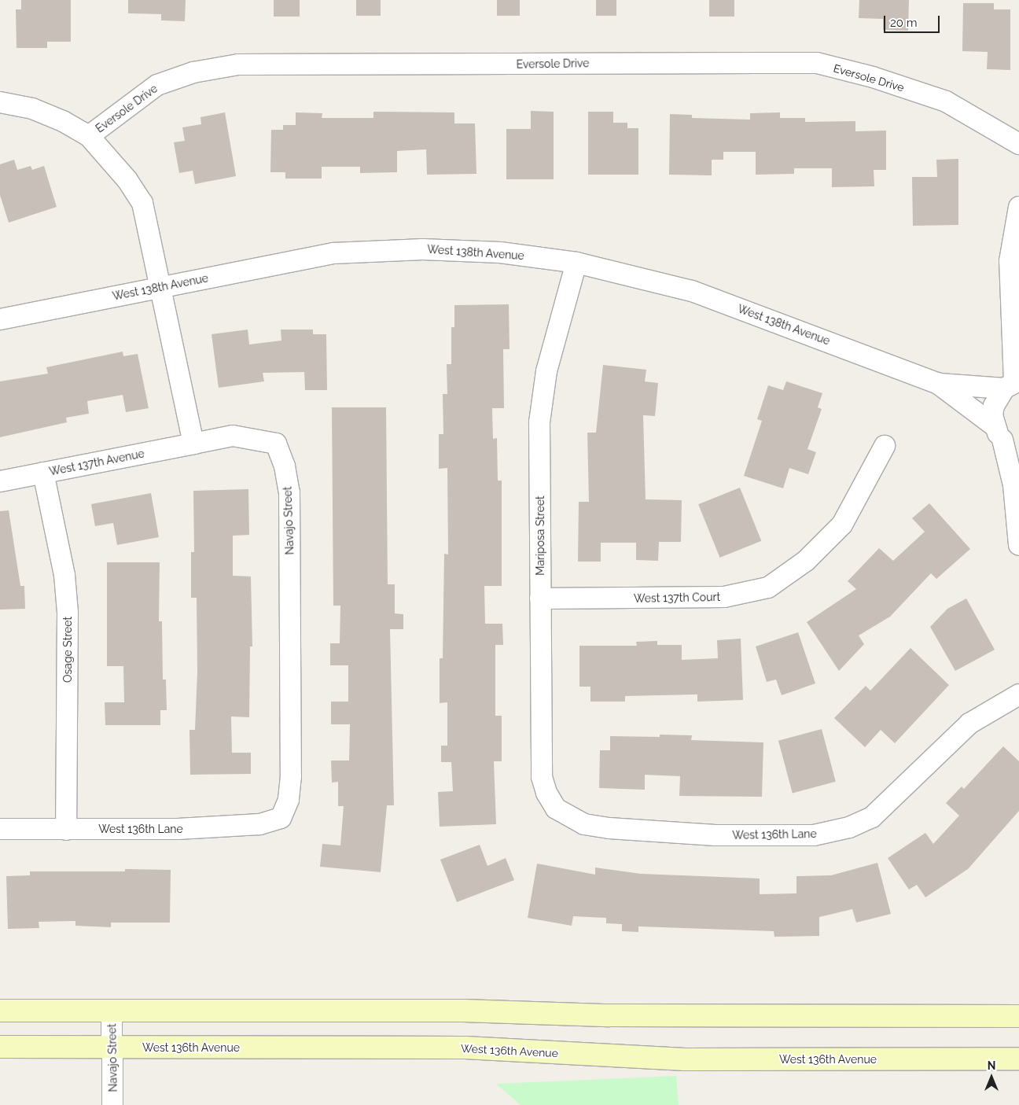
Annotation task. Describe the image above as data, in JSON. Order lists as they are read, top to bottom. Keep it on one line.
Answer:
{"streets":{"main road":["West 136th Avenue"],"street":["Eversole Drive","West 138th Avenue","West 137th Avenue","Navajo Street","Mariposa Street","West 137th Court","Osage Street","West 136th Lane"]},"crossings":[["West 138th Avenue","Mariposa Street"],["West 137th Avenue","Navajo Street"],["West 137th Avenue","Osage Street"],["Navajo Street","West 136th Lane"],["Navajo Street","West 136th Avenue"],["Mariposa Street","West 137th Court"],["Mariposa Street","West 136th Lane"],["Osage Street","West 136th Lane"]],"scale_bar":"20 m","north":"top"}
